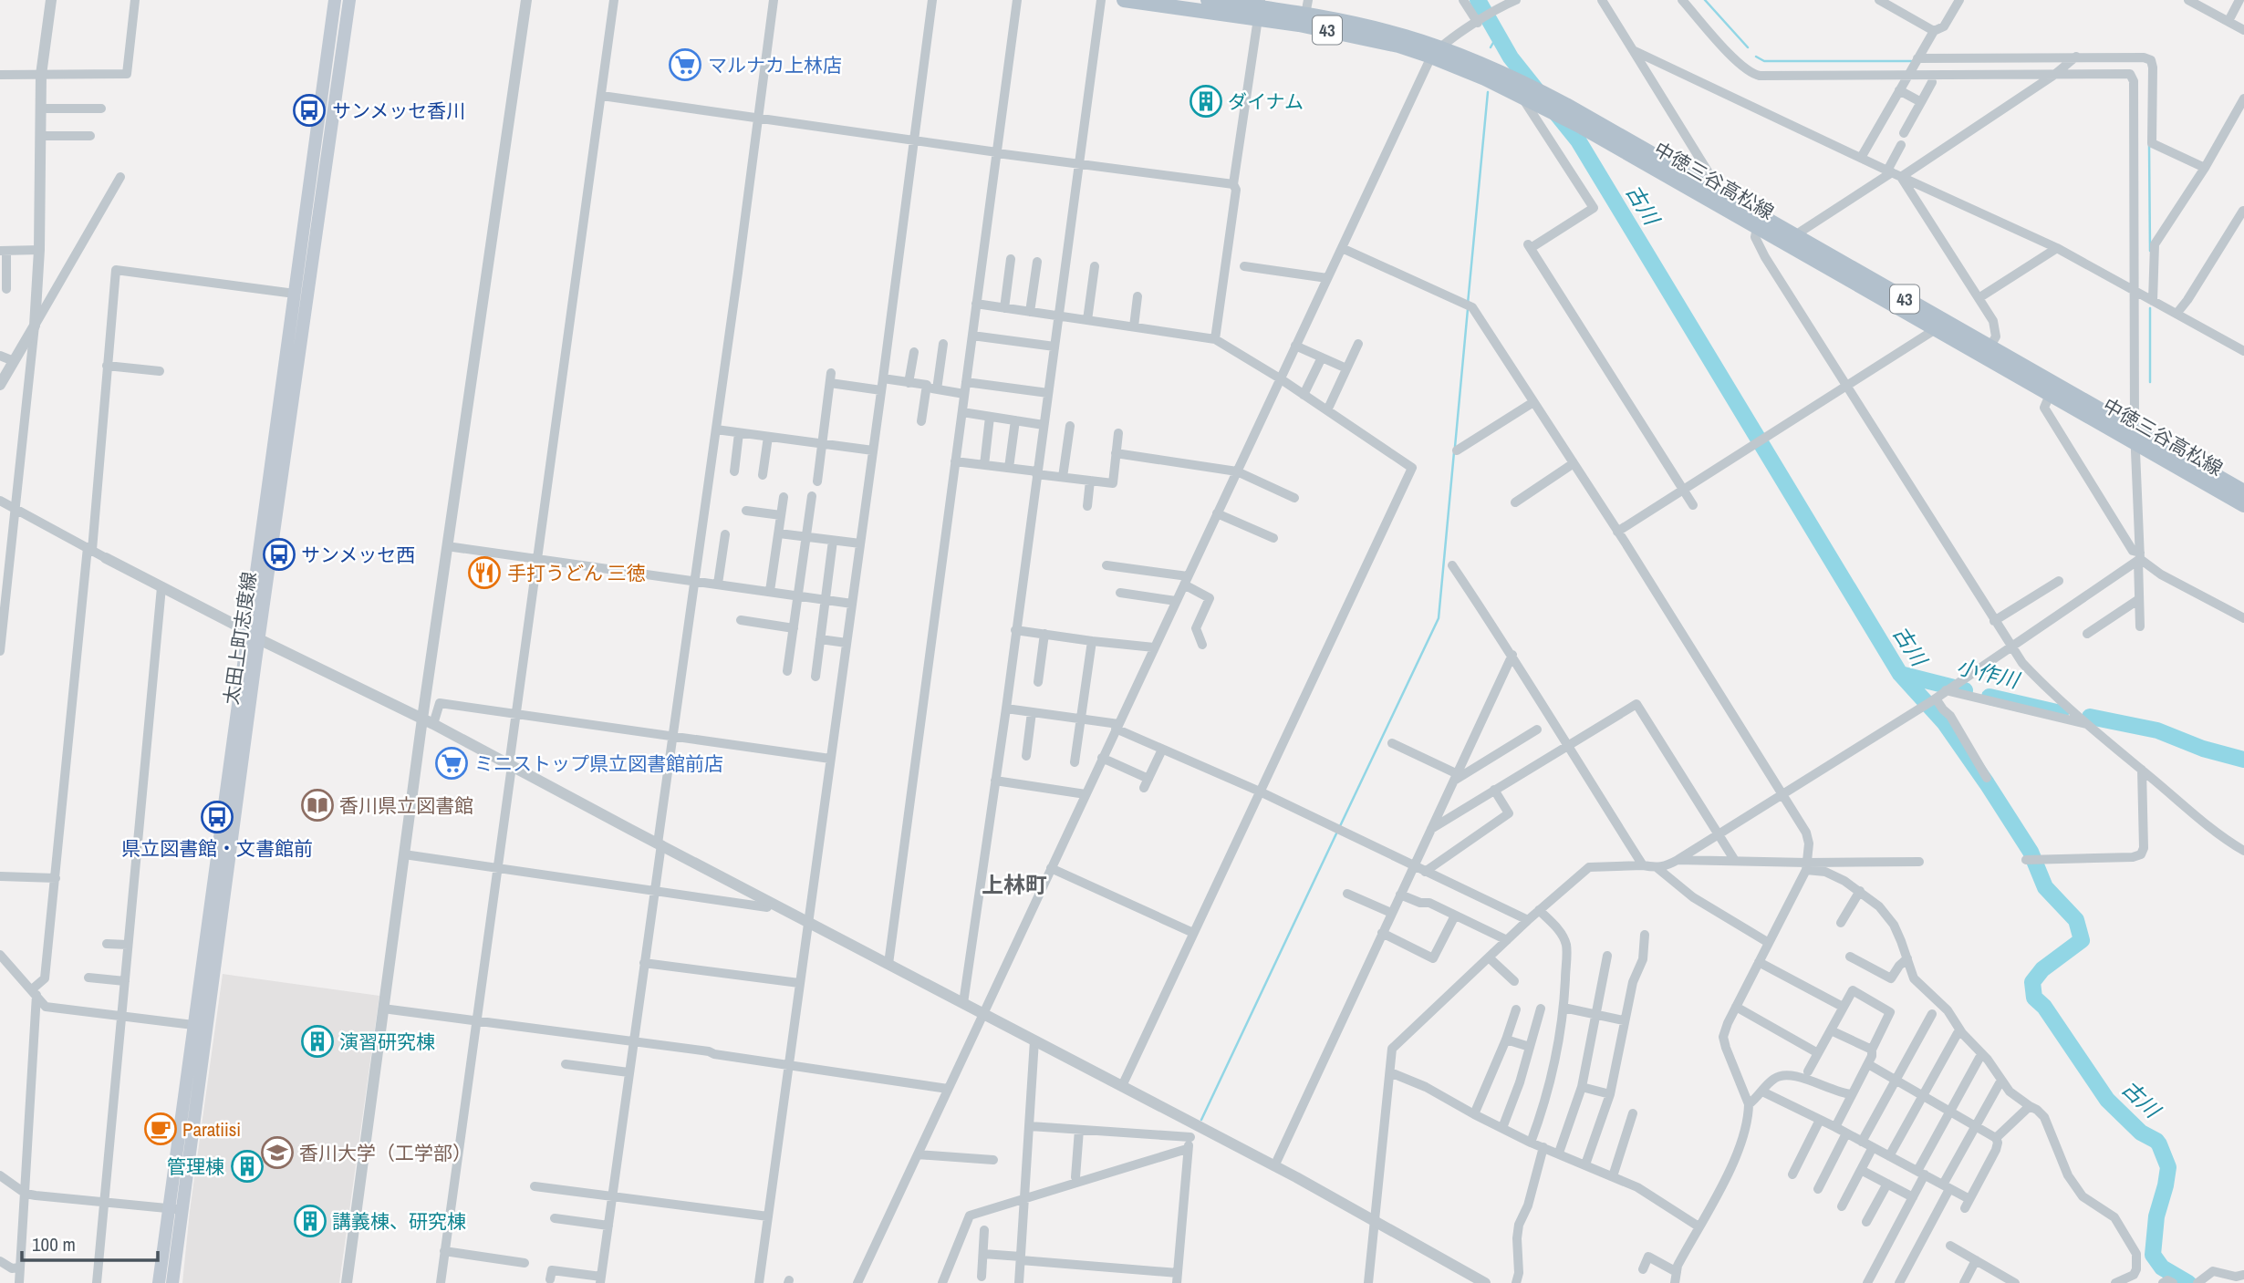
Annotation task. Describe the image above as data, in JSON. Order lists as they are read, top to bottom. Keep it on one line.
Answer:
{"streets":{"main road":["43","中徳三谷高松線","太田上町志度線"]},"districts":["上林町"],"water":["古川","小作川"],"places":{"supermarket":["マルナカ上林店","ミニストップ県立図書館前店"],"building":["ダイナム","演習研究棟","管理棟","講義棟、研究棟"],"bus stop":["サンメッセ香川","サンメッセ西","県立図書館・文書館前"],"restaurant":["手打うどん 三徳"],"library":["香川県立図書館"],"cafe":["Paratiisi"],"school or university":["香川大学（工学部）"]},"scale_bar":"100 m"}
